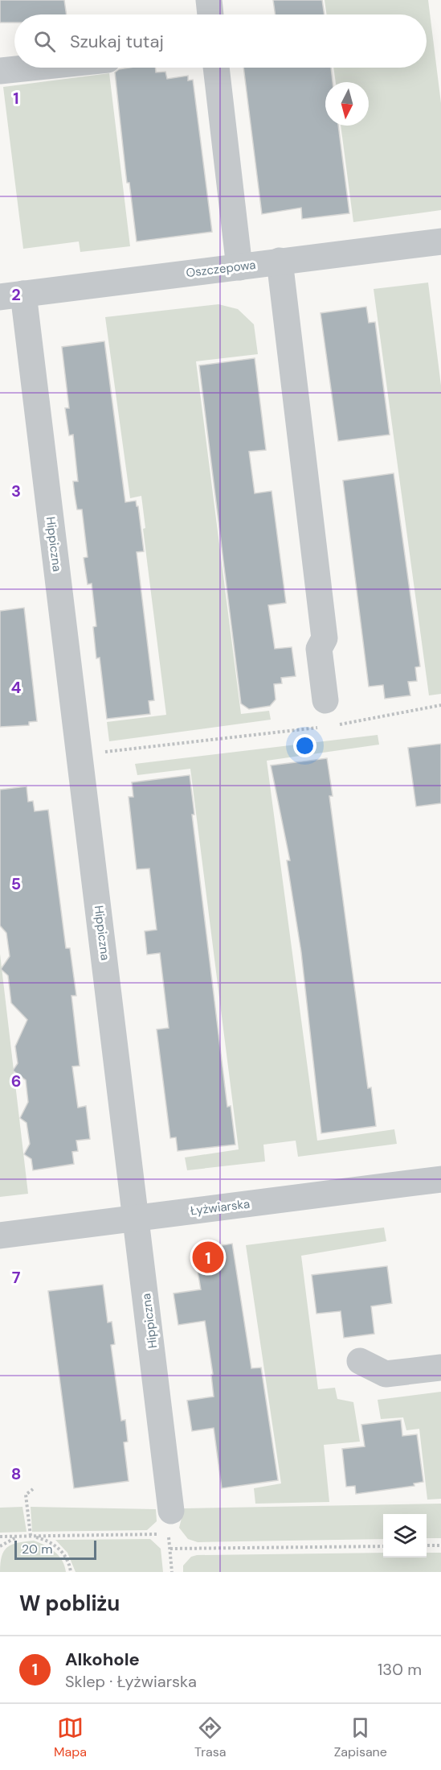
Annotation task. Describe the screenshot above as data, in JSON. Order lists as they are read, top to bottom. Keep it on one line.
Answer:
{"streets":{"street":["Oszczepowa","Hippiczna","Łyżwiarska"]},"crossings":[["Oszczepowa","Hippiczna"],["Hippiczna","Łyżwiarska"]],"scale_bar":"20 m","north":"bottom","page":{"search":"Szukaj tutaj","pins":"1","scale":"20 m","heading":"W pobliżu","list":[{"mark":"1","name":"Alkohole","note":"Sklep · Łyżwiarska","value":"130 m"}],"nav":["Mapa","Trasa","Zapisane"]},"grid":{"rows":["1","2","3","4","5","6","7","8"]}}
